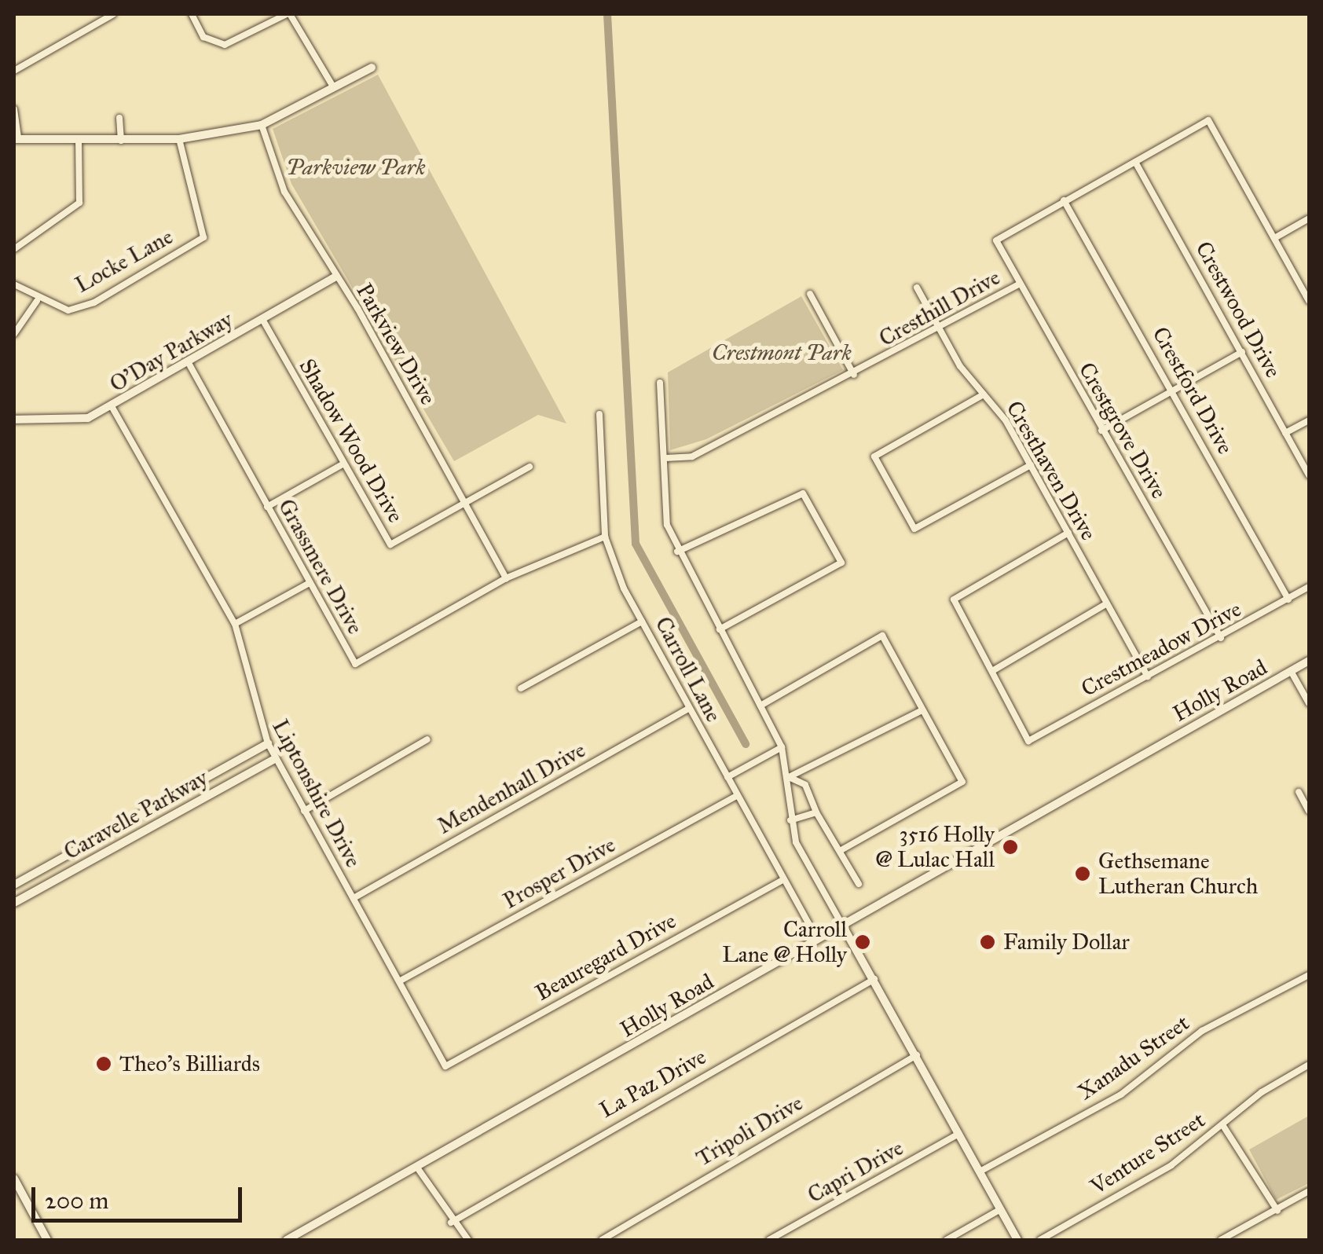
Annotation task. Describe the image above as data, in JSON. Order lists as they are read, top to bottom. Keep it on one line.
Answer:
{"streets":{"street":["Locke Lane","Cresthill Drive","Crestwood Drive","Parkview Drive","O'Day Parkway","Crestford Drive","Crestgrove Drive","Shadow Wood Drive","Cresthaven Drive","Grassmere Drive","Crestmeadow Drive","Carroll Lane","Holly Road","Mendenhall Drive","Liptonshire Drive","Caravelle Parkway","Prosper Drive","Beauregard Drive","Xanadu Street","La Paz Drive","Tripoli Drive","Venture Street","Capri Drive"]},"crossings":[["Cresthill Drive","Crestwood Drive"],["Cresthill Drive","Crestford Drive"],["Cresthill Drive","Crestgrove Drive"],["Cresthill Drive","Cresthaven Drive"],["Parkview Drive","O'Day Parkway"],["Parkview Drive","Shadow Wood Drive"],["Parkview Drive","Grassmere Drive"],["O'Day Parkway","Shadow Wood Drive"],["O'Day Parkway","Grassmere Drive"],["O'Day Parkway","Liptonshire Drive"],["Crestford Drive","Crestmeadow Drive"],["Crestgrove Drive","Crestmeadow Drive"],["Cresthaven Drive","Crestmeadow Drive"],["Grassmere Drive","Carroll Lane"],["Carroll Lane","Mendenhall Drive"],["Carroll Lane","Prosper Drive"],["Carroll Lane","Beauregard Drive"],["Mendenhall Drive","Liptonshire Drive"],["Liptonshire Drive","Caravelle Parkway"],["Liptonshire Drive","Prosper Drive"],["Liptonshire Drive","Beauregard Drive"]],"parks":["Parkview Park","Crestmont Park"],"places":["3516 Holly @ Lulac Hall","Gethsemane Lutheran Church","Carroll Lane @ Holly","Family Dollar","Theo's Billiards"],"scale_bar":"200 m"}
